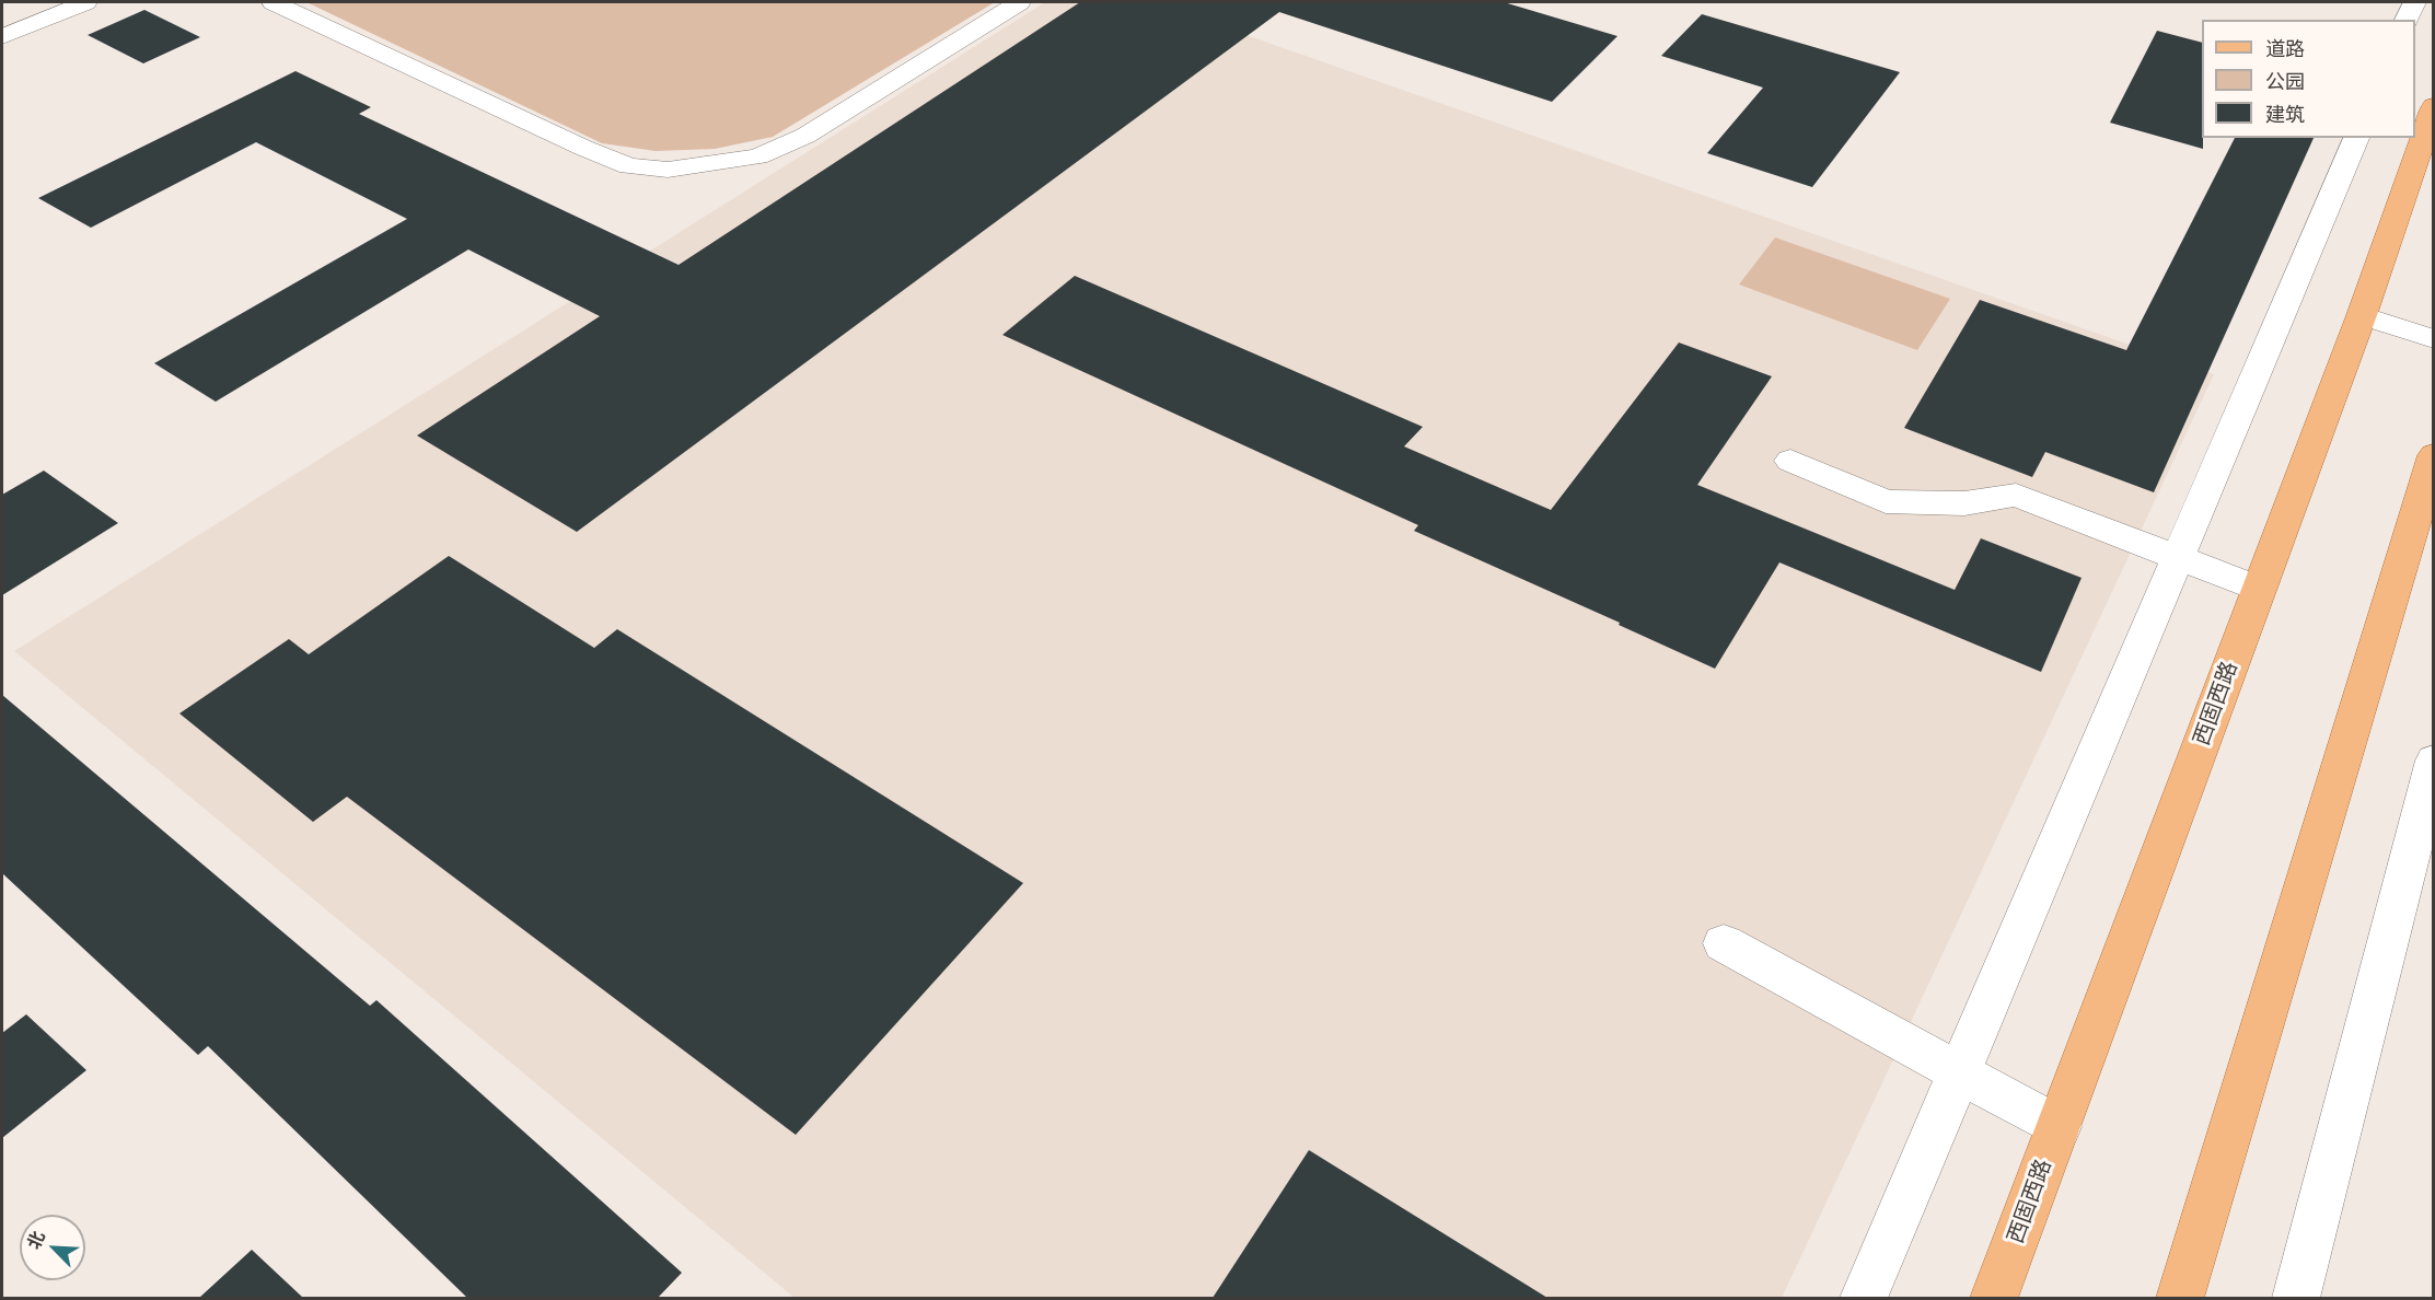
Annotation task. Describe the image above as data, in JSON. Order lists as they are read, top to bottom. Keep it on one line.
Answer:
{"streets":{"main road":["西固西路"]},"legend":["道路","公园","建筑"],"north":"top left"}
